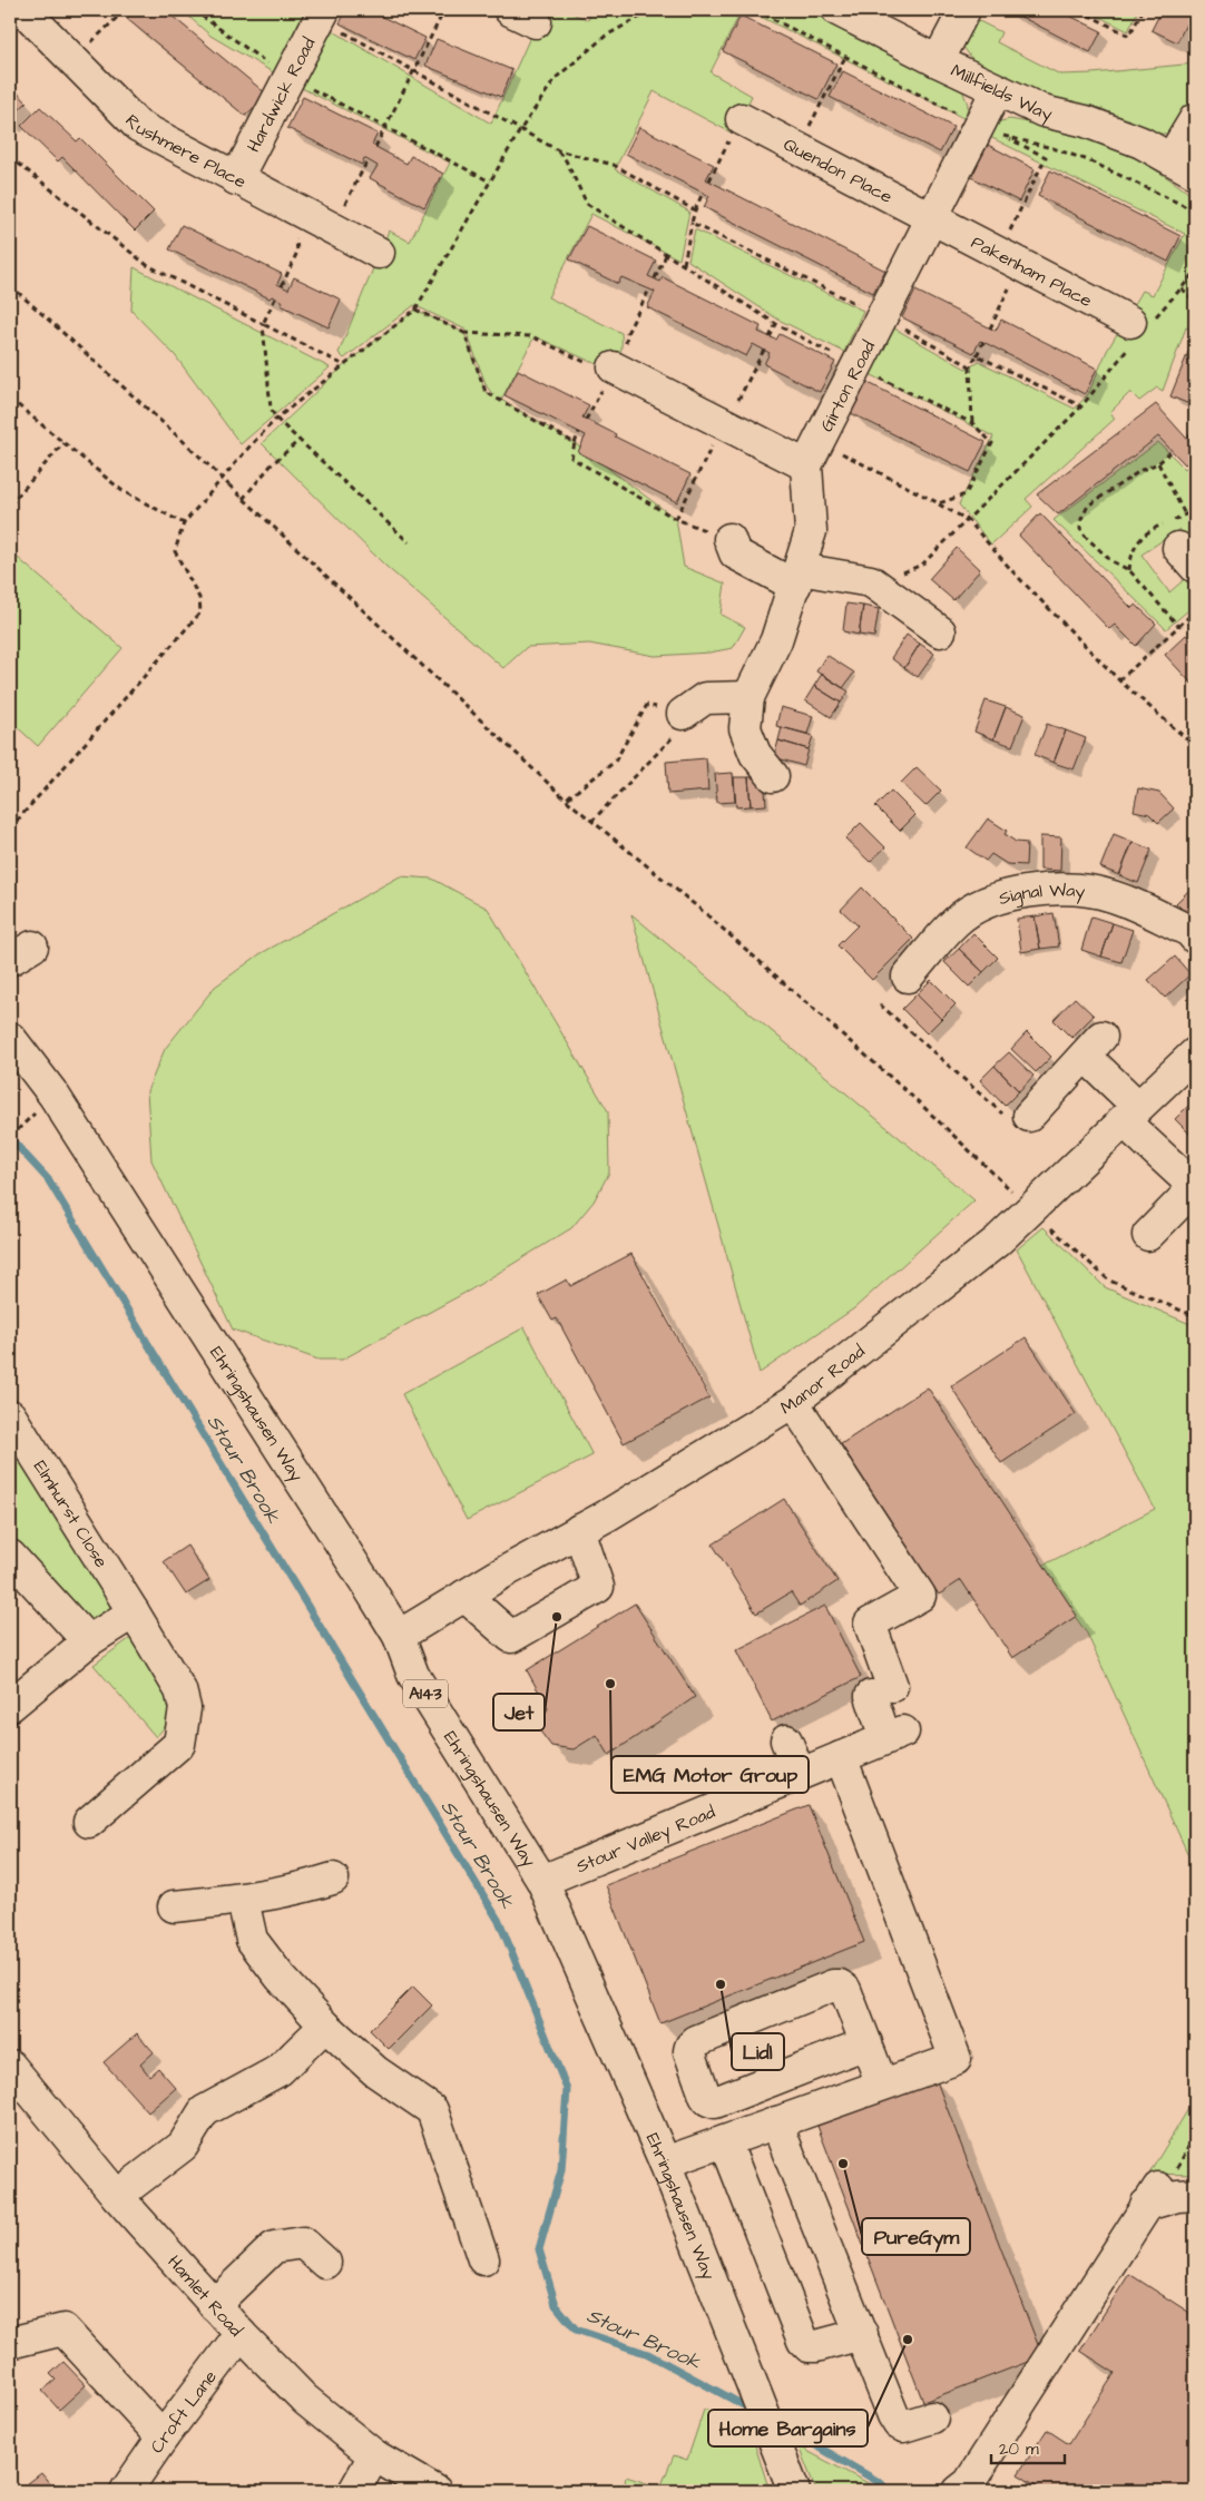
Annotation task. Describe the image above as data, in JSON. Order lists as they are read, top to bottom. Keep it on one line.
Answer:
{"streets":{"street":["Millfields Way","Hardwick Road","Rushmere Place","Quendon Place","Pakenham Place","Girton Road","Signal Way","Manor Road","Ehringshausen Way","Elmhurst Close","A143","Stour Valley Road","Hamlet Road","Croft Lane"]},"crossings":[["Millfields Way","Girton Road"],["Hardwick Road","Rushmere Place"],["Quendon Place","Pakenham Place"],["Quendon Place","Girton Road"],["Pakenham Place","Girton Road"],["Manor Road","Ehringshausen Way"],["Manor Road","Stour Valley Road"],["Ehringshausen Way","Stour Valley Road"],["Hamlet Road","Croft Lane"]],"water":["Stour Brook"],"places":["Jet","EMG Motor Group","Lidl","PureGym","Home Bargains"],"scale_bar":"20 m"}
